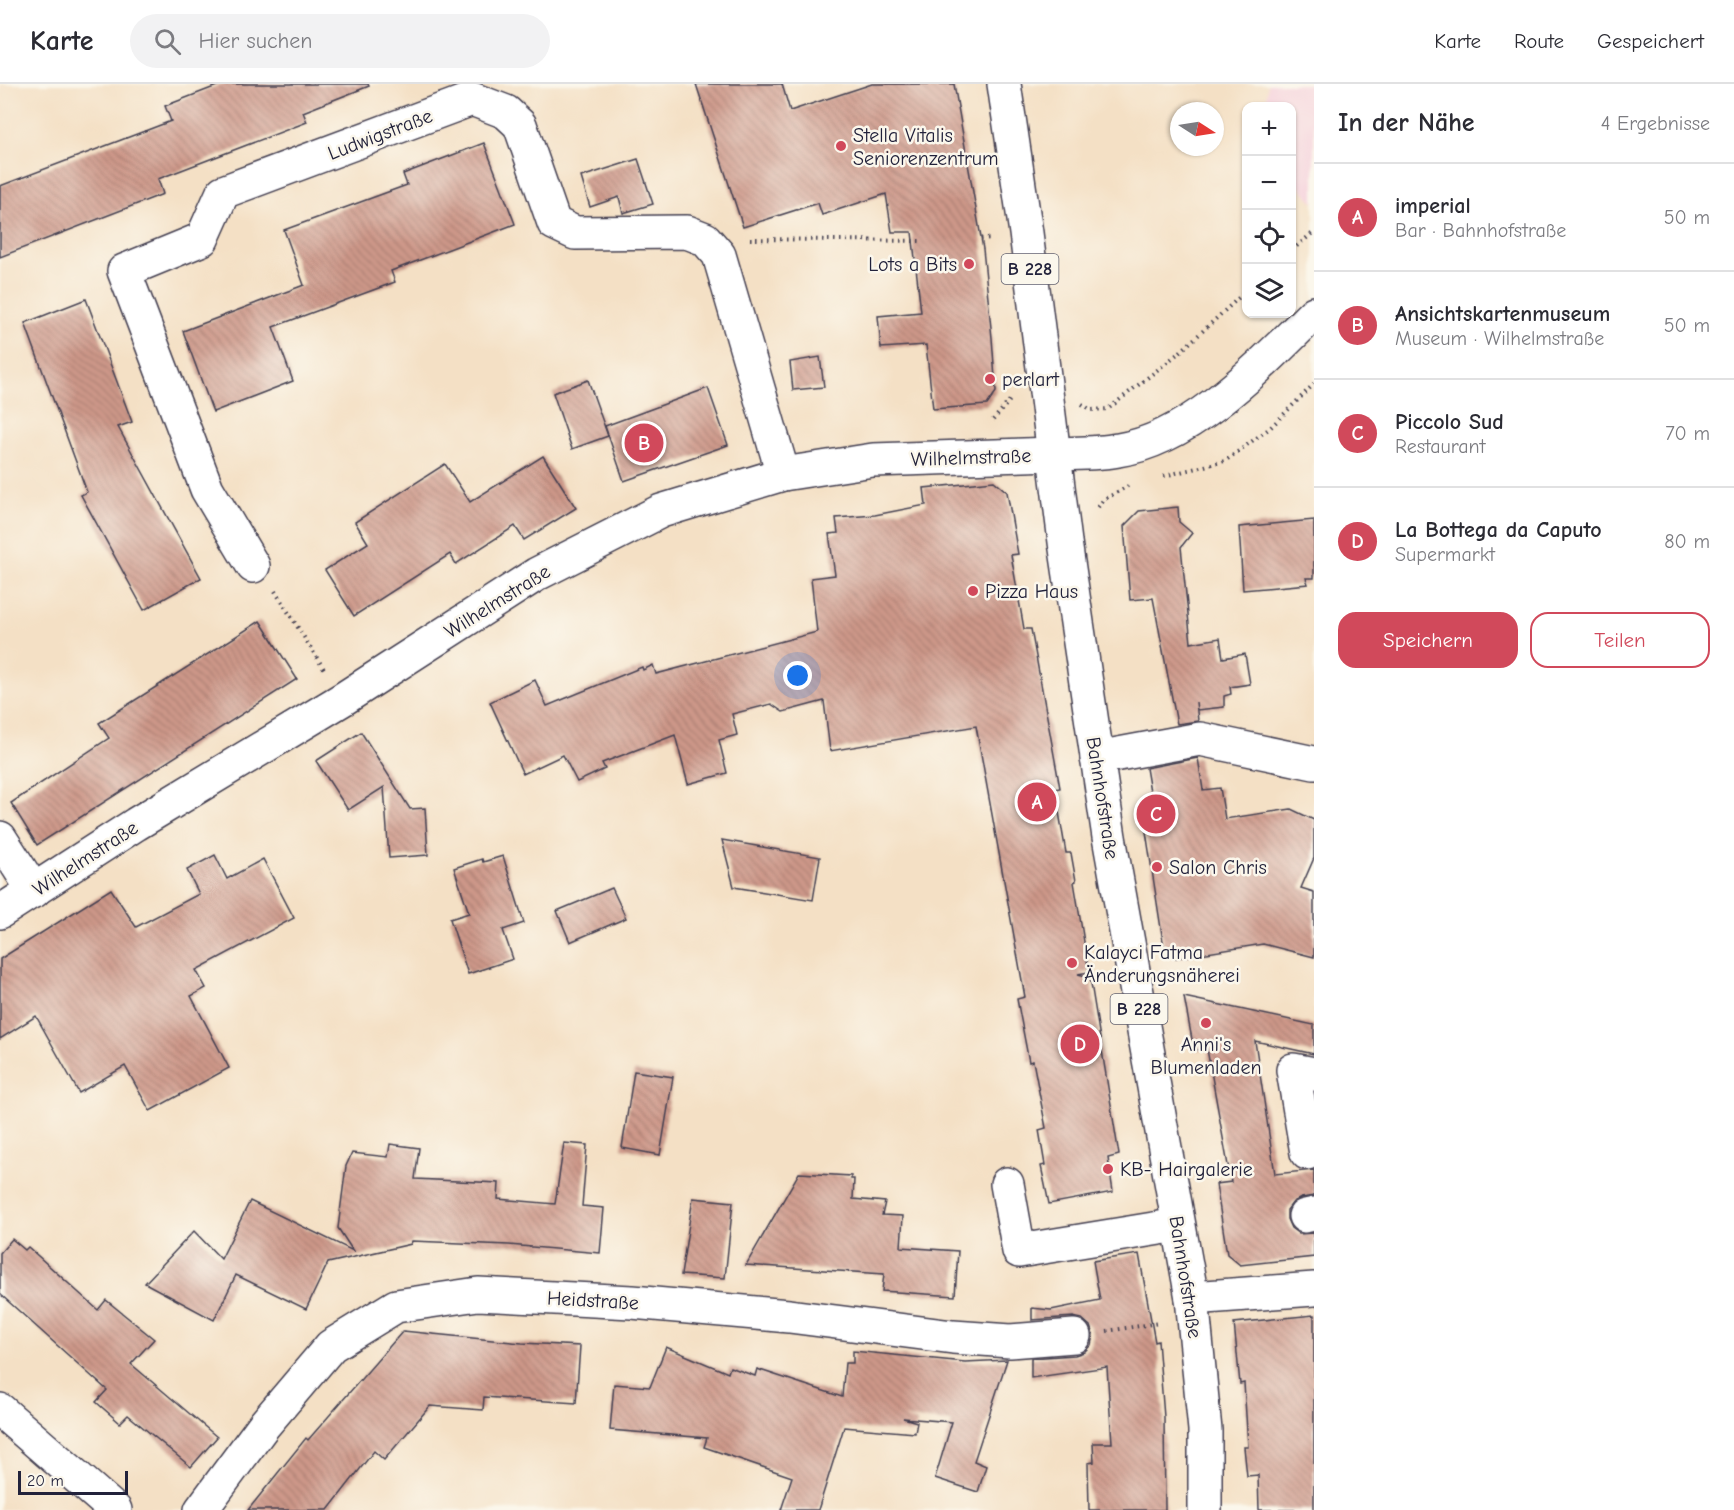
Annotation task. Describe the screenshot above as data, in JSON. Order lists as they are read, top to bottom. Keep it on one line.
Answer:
{"streets":{"street":["Ludwigstraße","B 228","Wilhelmstraße","Bahnhofstraße","Heidstraße"]},"crossings":[["Wilhelmstraße","Bahnhofstraße"]],"places":["Stella Vitalis Seniorenzentrum","Lots a Bits","perlart","Pizza Haus","Salon Chris","Kalayci Fatma Änderungsnäherei","Anni's Blumenladen","KB- Hairgalerie"],"scale_bar":"20 m","north":"right","page":{"header":"Karte","search":"Hier suchen","nav":["Karte","Route","Gespeichert"],"heading":["In der Nähe","4 Ergebnisse"],"map_buttons":["+","−"],"list":[{"mark":"A","name":"imperial","note":"Bar · Bahnhofstraße","value":"50 m"},{"mark":"B","name":"Ansichtskartenmuseum","note":"Museum · Wilhelmstraße","value":"50 m"},{"mark":"C","name":"Piccolo Sud","note":"Restaurant","value":"70 m"},{"mark":"D","name":"La Bottega da Caputo","note":"Supermarkt","value":"80 m"}],"pins":["B","A","C","D"],"buttons":["Speichern","Teilen"],"scale":"20 m"}}
